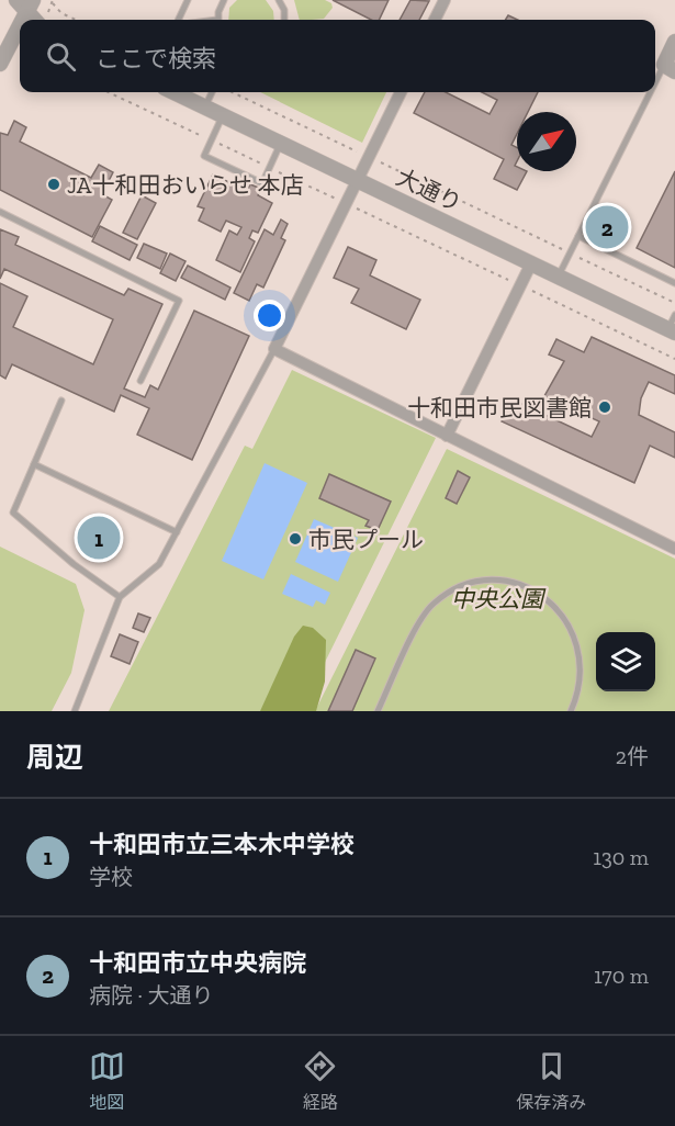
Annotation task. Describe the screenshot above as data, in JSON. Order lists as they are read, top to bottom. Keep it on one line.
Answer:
{"streets":{"street":["大通り"]},"parks":["中央公園"],"places":["JA十和田おいらせ 本店","十和田市民図書館","市民プール"],"north":"top right","page":{"search":"ここで検索","pins":["2","1"],"heading":["周辺","2件"],"list":[{"mark":"1","name":"十和田市立三本木中学校","note":"学校","value":"130 m"},{"mark":"2","name":"十和田市立中央病院","note":"病院 · 大通り","value":"170 m"}],"nav":["地図","経路","保存済み"]}}
